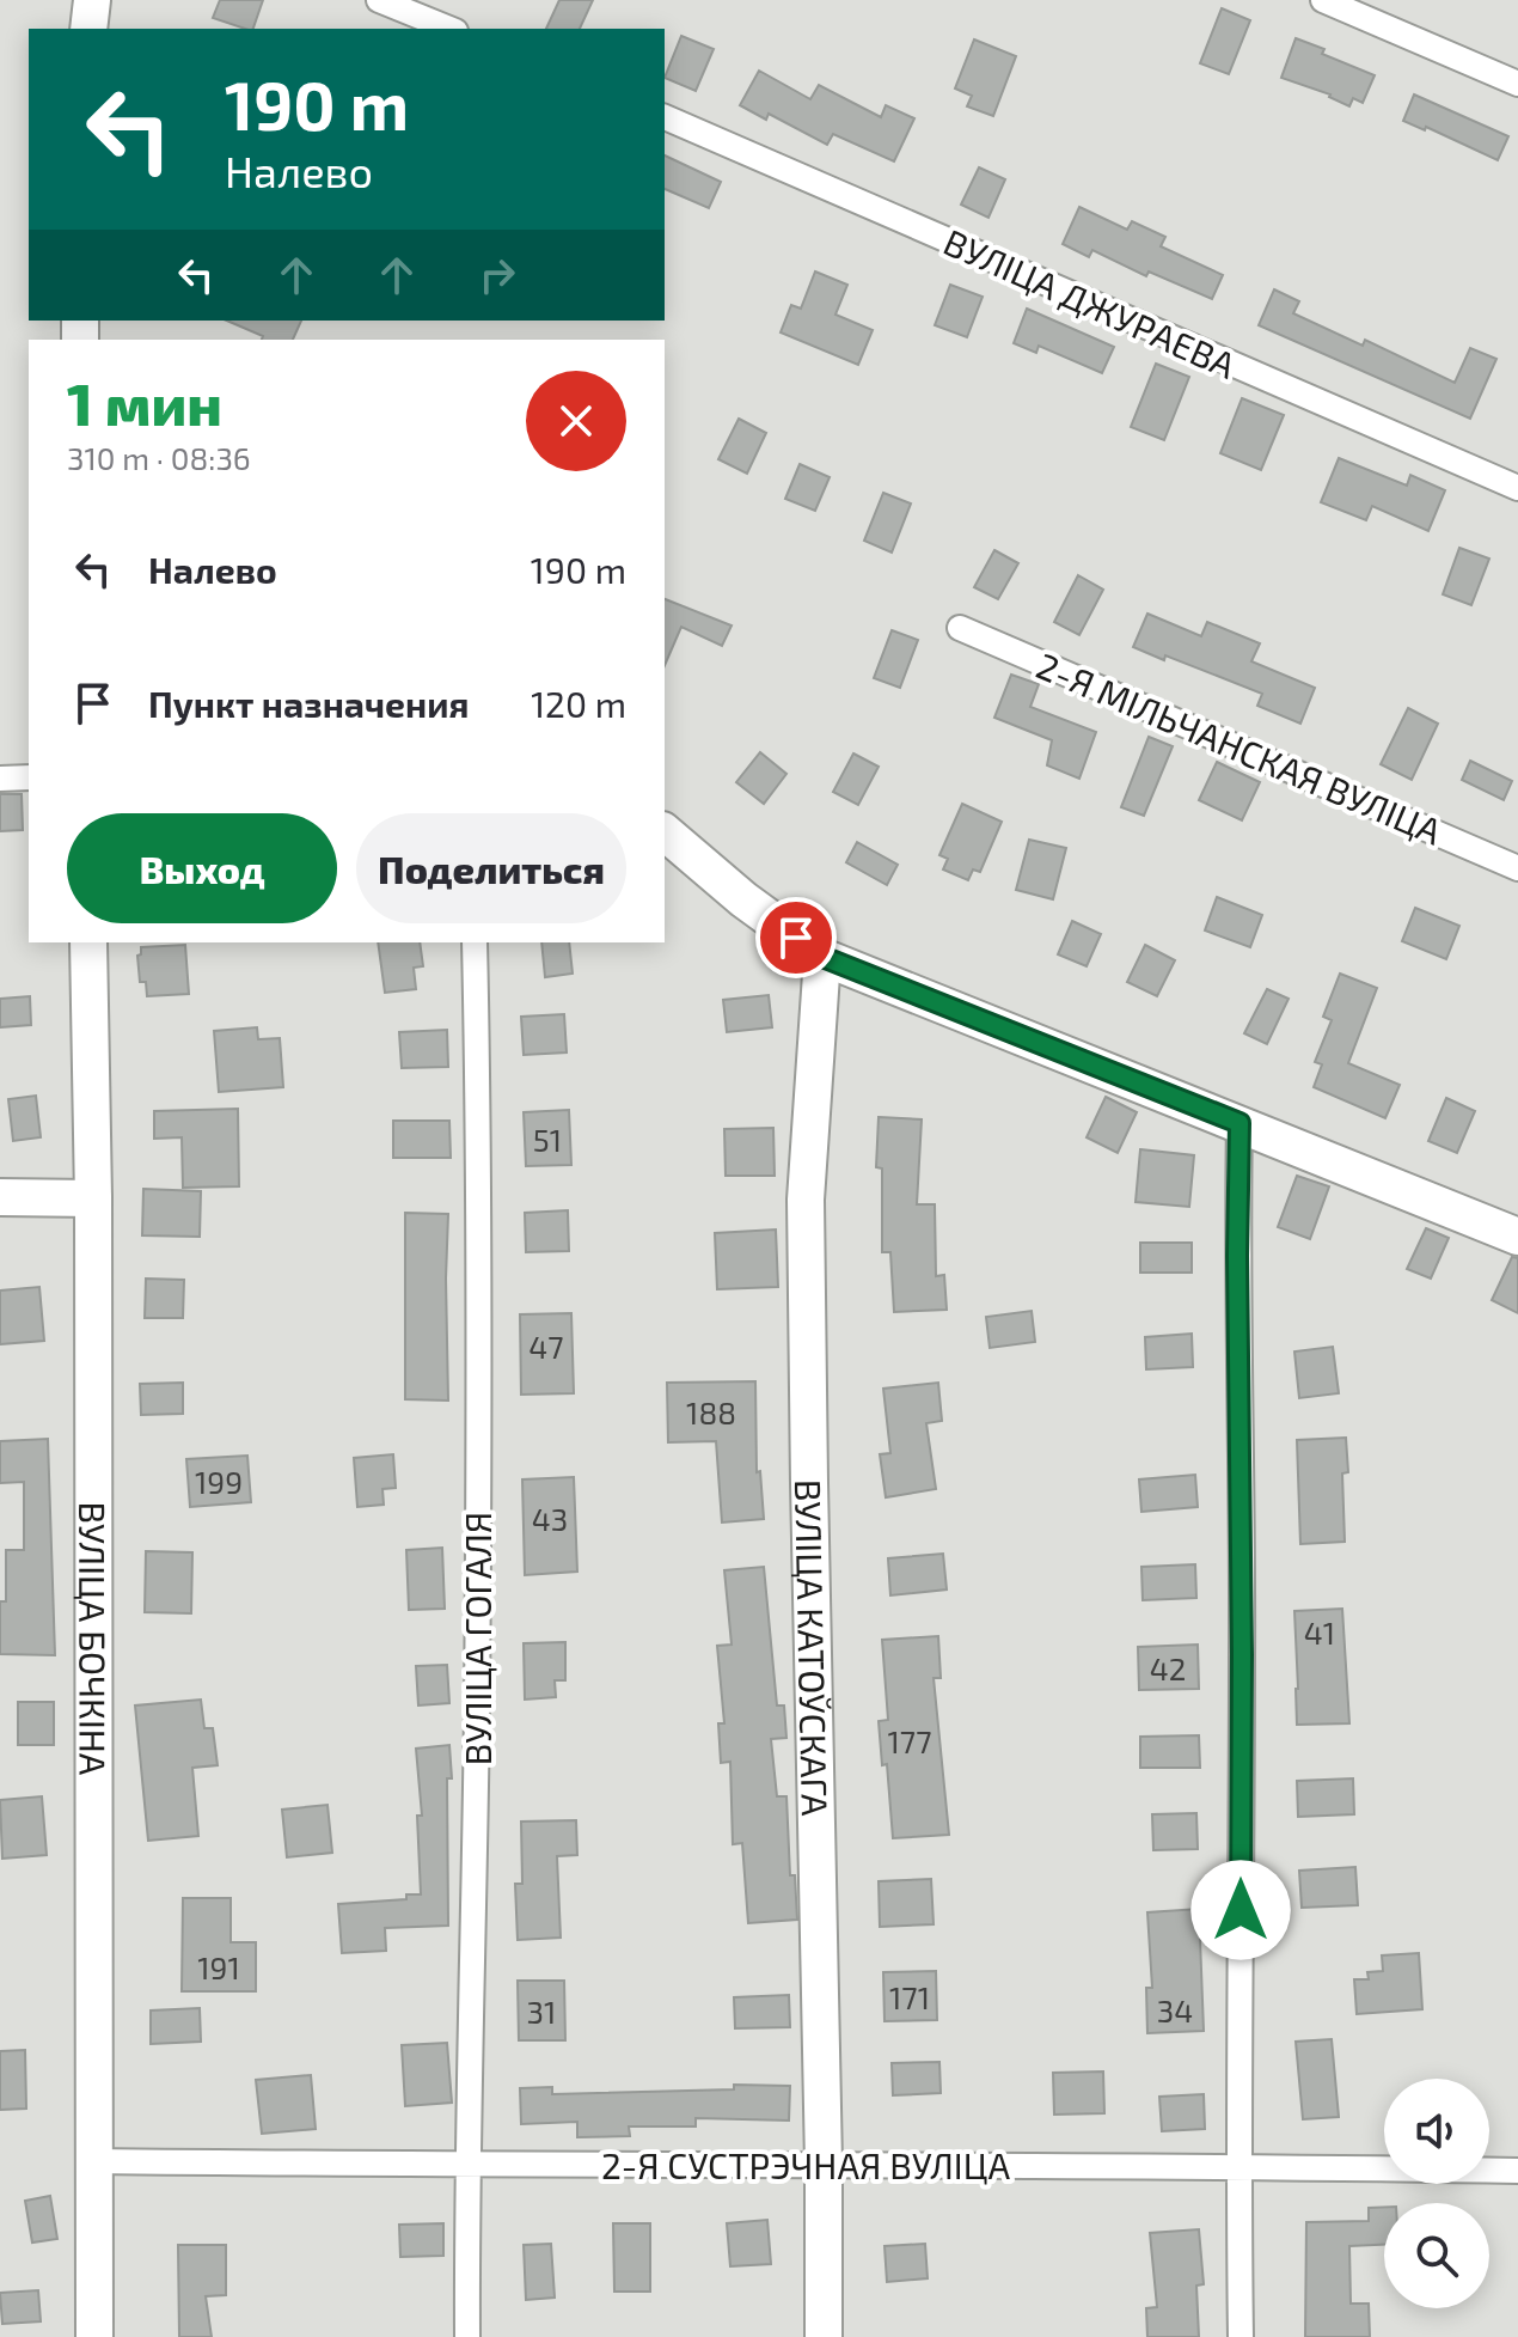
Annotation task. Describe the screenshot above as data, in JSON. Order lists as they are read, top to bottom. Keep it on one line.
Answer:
{"streets":{"street":["ВУЛІЦА ДЖУРАЕВА","2-Я МІЛЬЧАНСКАЯ ВУЛІЦА","ВУЛІЦА БОЧКІНА","ВУЛІЦА ГОГАЛЯ","ВУЛІЦА КАТОЎСКАГА","2-Я СУСТРЭЧНАЯ ВУЛІЦА"]},"crossings":[["ВУЛІЦА БОЧКІНА","2-Я СУСТРЭЧНАЯ ВУЛІЦА"],["ВУЛІЦА ГОГАЛЯ","2-Я СУСТРЭЧНАЯ ВУЛІЦА"],["ВУЛІЦА КАТОЎСКАГА","2-Я СУСТРЭЧНАЯ ВУЛІЦА"]],"house_numbers":["51","47","188","199","43","41","42","177","191","171","34","31"],"page":{"turn":["190 m","Налево"],"heading":["1 мин","310 m · 08:36"],"list":[{"name":"Налево","value":"190 m"},{"name":"Пункт назначения","value":"120 m"}],"buttons":["Выход","Поделиться"]}}
